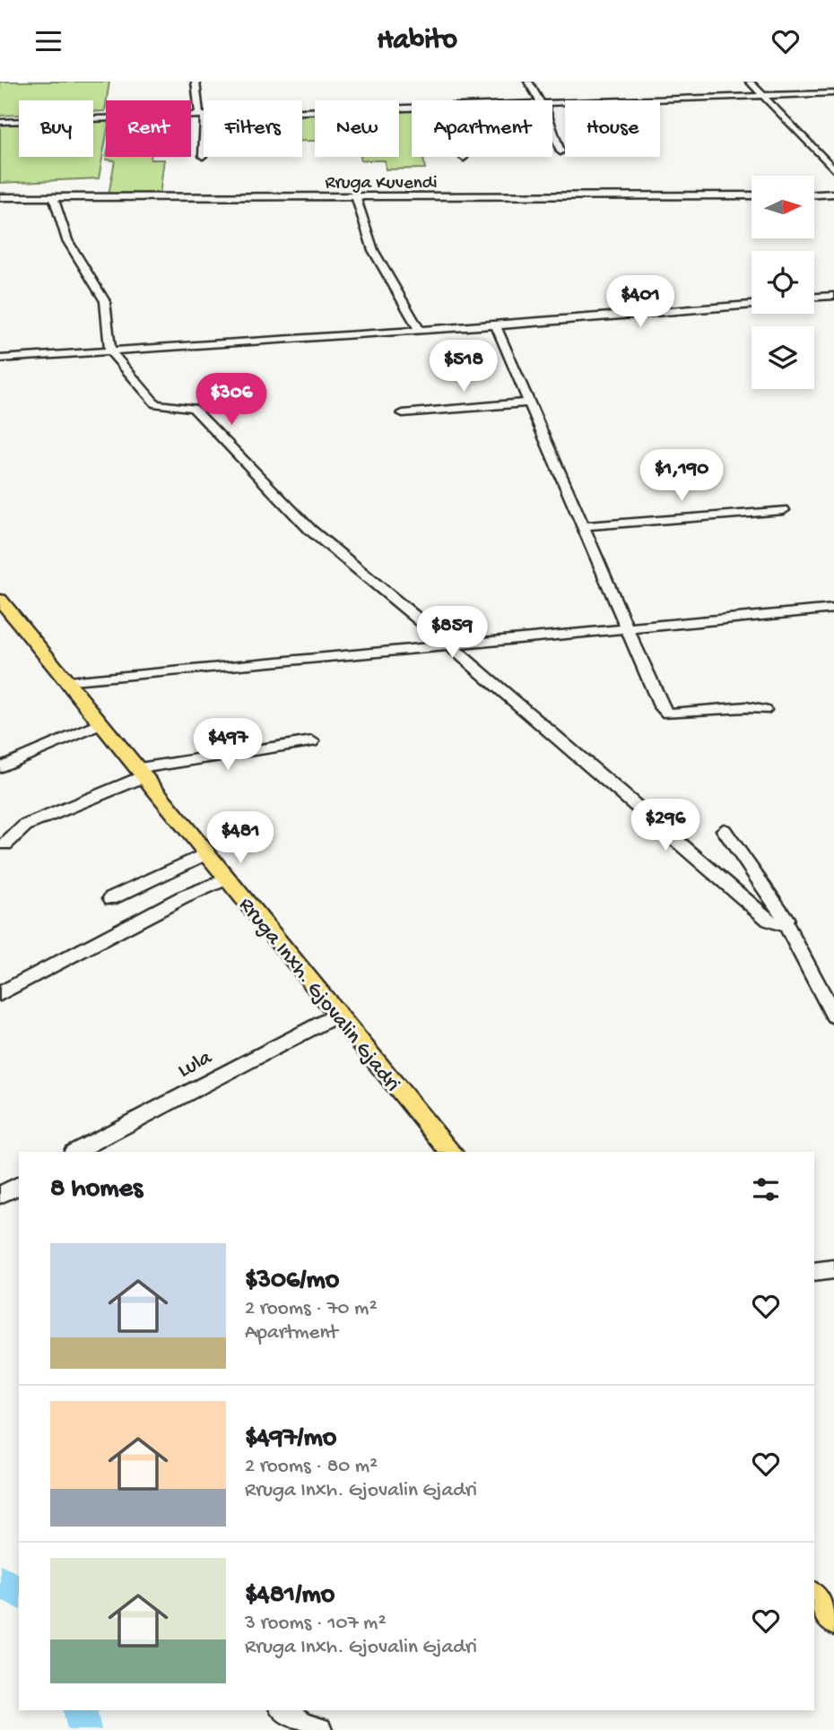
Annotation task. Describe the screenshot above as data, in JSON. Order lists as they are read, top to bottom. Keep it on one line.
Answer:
{"streets":{"main road":["Rruga Inxh. Gjovalin Gjadri"],"street":["Rruga Kuvendi","Lula"]},"crossings":[["Rruga Inxh. Gjovalin Gjadri","Lula"]],"north":"right","page":{"header":"Habito","chip":["Buy","Rent","Filters","New","Apartment","House"],"price":["$401","$518","$306","$1,190","$859","$497","$296","$481"],"heading":"8 homes","list":[{"name":"$306/mo","note":"2 rooms · 70 m² · Apartment"},{"name":"$497/mo","note":"2 rooms · 80 m² · Rruga Inxh. Gjovalin Gjadri"},{"name":"$481/mo","note":"3 rooms · 107 m² · Rruga Inxh. Gjovalin Gjadri"}]}}
